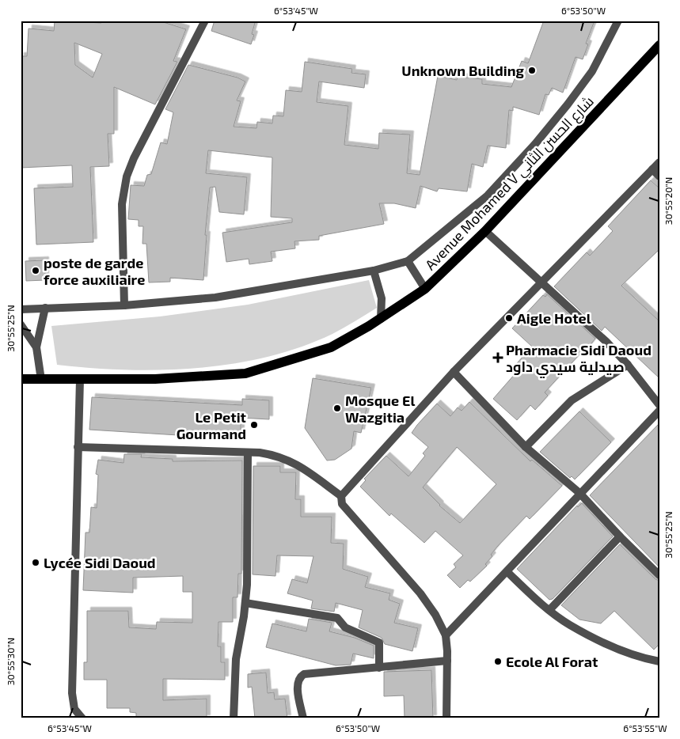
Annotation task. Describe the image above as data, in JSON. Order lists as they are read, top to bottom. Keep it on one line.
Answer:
{"streets":{"main road":["Avenue Mohamed V شارع الحسن الثاني"]},"places":{"other":["Unknown Building","poste de garde force auxiliaire","Aigle Hotel","Mosque El Wazgitia","Le Petit Gourmand","Lycée Sidi Daoud","Ecole Al Forat"],"health":["Pharmacie Sidi Daoud صيدلية سيدي داود"]},"coordinates":["6°53'45\"W","6°53'50\"W","30°55'20\"N","30°55'25\"N","30°55'30\"N","6°53'55\"W"]}
